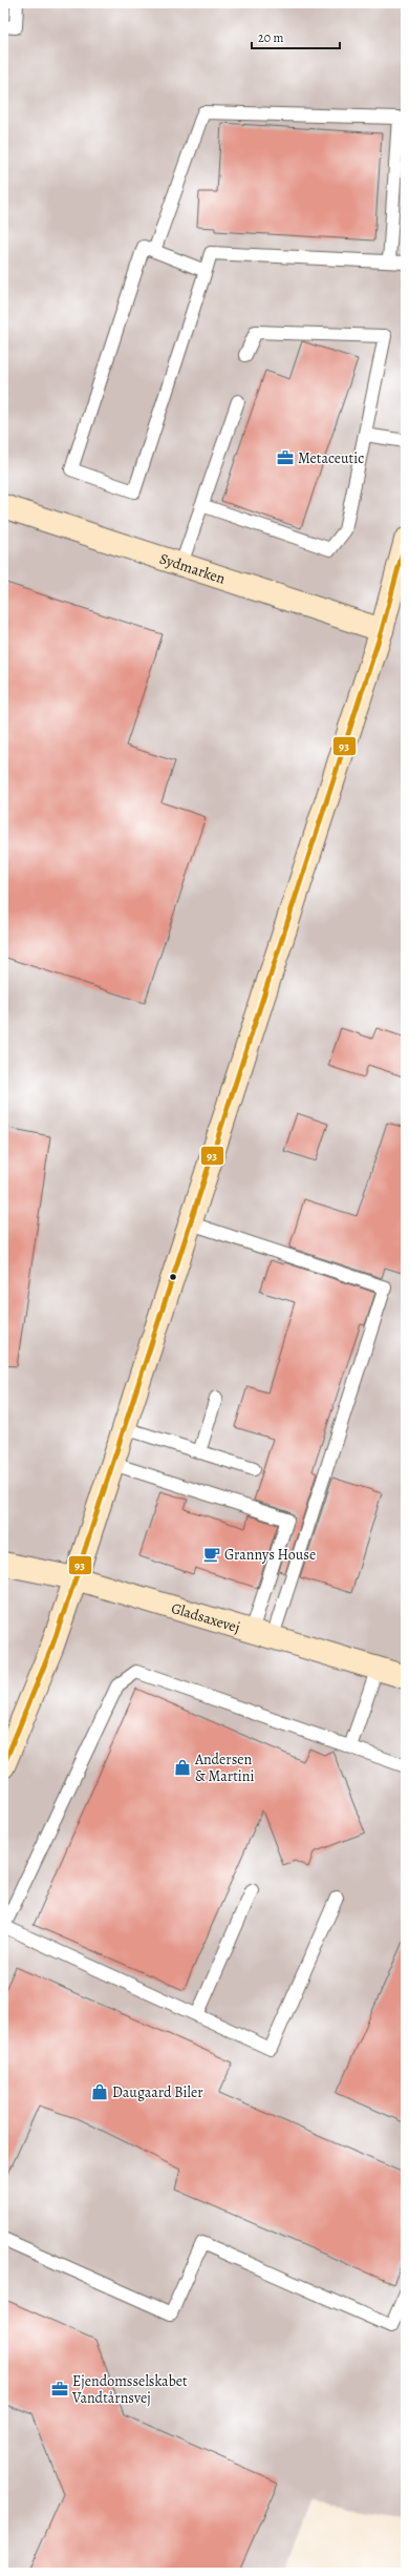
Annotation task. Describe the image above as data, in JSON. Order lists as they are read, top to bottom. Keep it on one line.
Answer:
{"streets":{"street":["Sydmarken","Gladsaxevej"]},"places":{"office":["Metaceutic","Ejendomsselskabet Vandtårnsvej"],"cafe":["Grannys House"],"shop":["Andersen & Martini","Daugaard Biler"]},"lines":["transit line 93"],"scale_bar":"20 m"}
